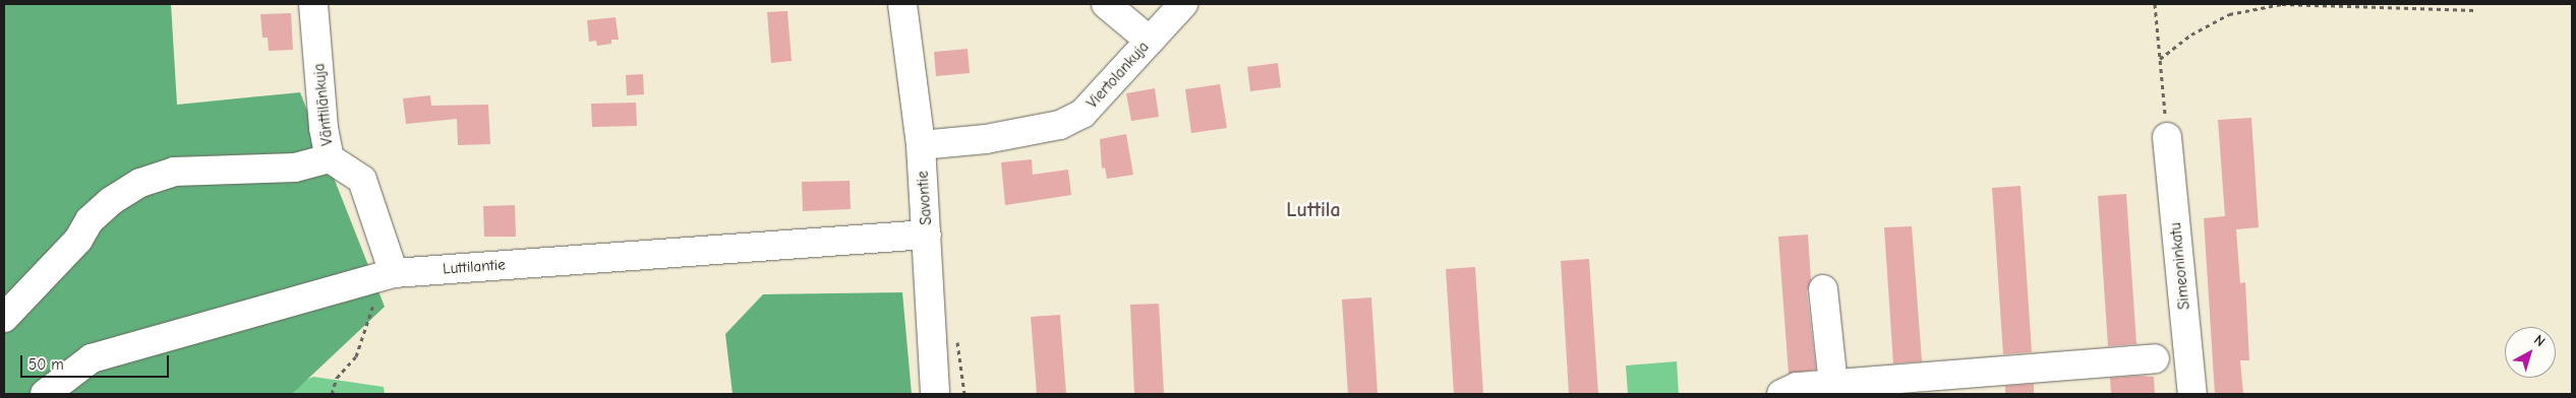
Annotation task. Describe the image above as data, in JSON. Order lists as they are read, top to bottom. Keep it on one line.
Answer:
{"streets":{"street":["Viertolankuja","Vänttilänkuja","Savontie","Simeoninkatu","Luttilantie"]},"crossings":[["Viertolankuja","Savontie"],["Vänttilänkuja","Luttilantie"],["Savontie","Luttilantie"]],"districts":["Luttila"],"scale_bar":"50 m","north":"top right"}
